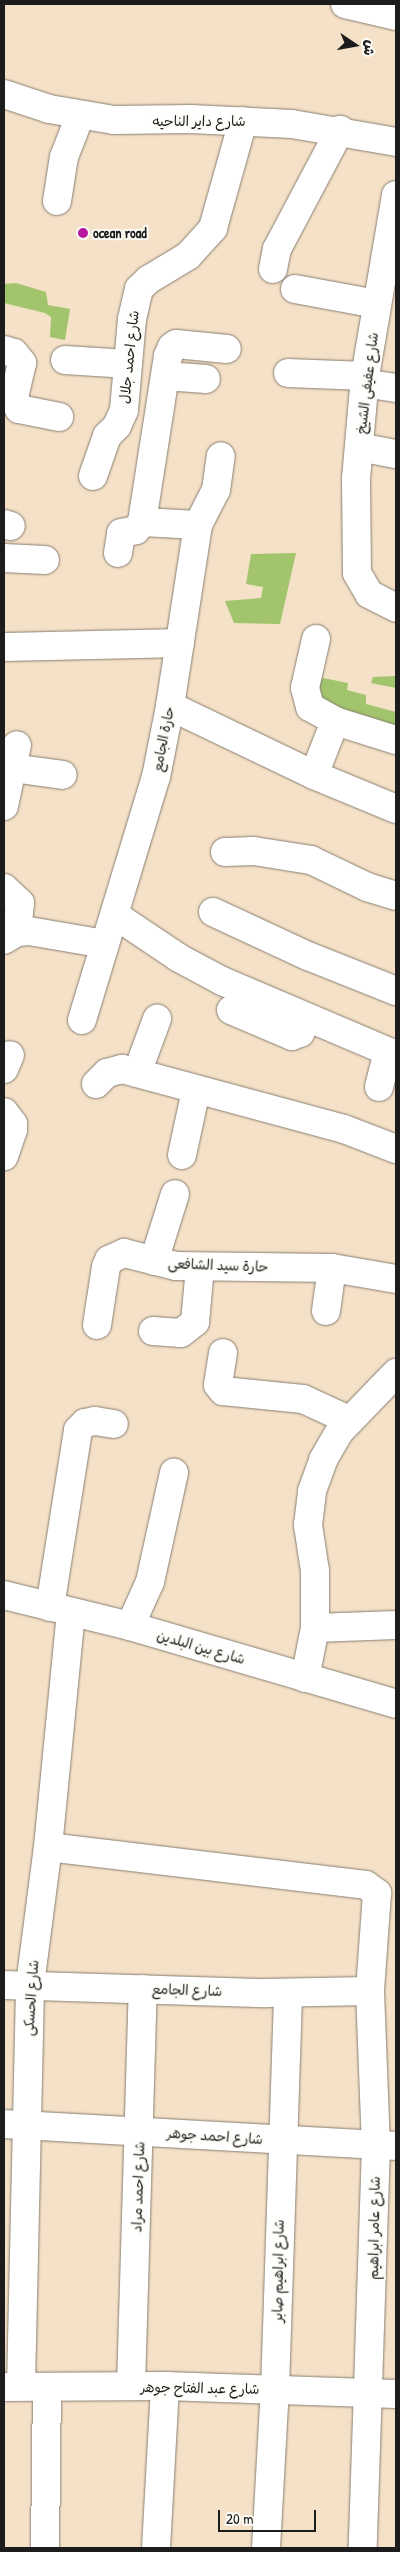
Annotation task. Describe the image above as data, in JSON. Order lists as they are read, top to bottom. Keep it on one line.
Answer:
{"streets":{"street":["شارع داير الناحيه","شارع احمد جلال","شارع عفيفى الشيخ","حارة الجامع","حارة سيد الشافعى","شارع بين البلدين","شارع الجامع","شارع الحسكى","شارع احمد جوهر","شارع احمد مراد","شارع عامر ابراهيم","شارع ابراهيم صابر","شارع عبد الفتاح جوهر"]},"crossings":[["شارع داير الناحيه","شارع احمد جلال"],["شارع بين البلدين","شارع الحسكى"],["شارع الجامع","شارع الحسكى"],["شارع الجامع","شارع احمد مراد"],["شارع الجامع","شارع عامر ابراهيم"],["شارع الجامع","شارع ابراهيم صابر"],["شارع الحسكى","شارع احمد جوهر"],["شارع الحسكى","شارع عامر ابراهيم"],["شارع الحسكى","شارع عبد الفتاح جوهر"],["شارع احمد جوهر","شارع احمد مراد"],["شارع احمد جوهر","شارع عامر ابراهيم"],["شارع احمد جوهر","شارع ابراهيم صابر"],["شارع احمد مراد","شارع عبد الفتاح جوهر"],["شارع عامر ابراهيم","شارع عبد الفتاح جوهر"],["شارع ابراهيم صابر","شارع عبد الفتاح جوهر"]],"places":["ocean road"],"scale_bar":"20 m","north":"right"}
